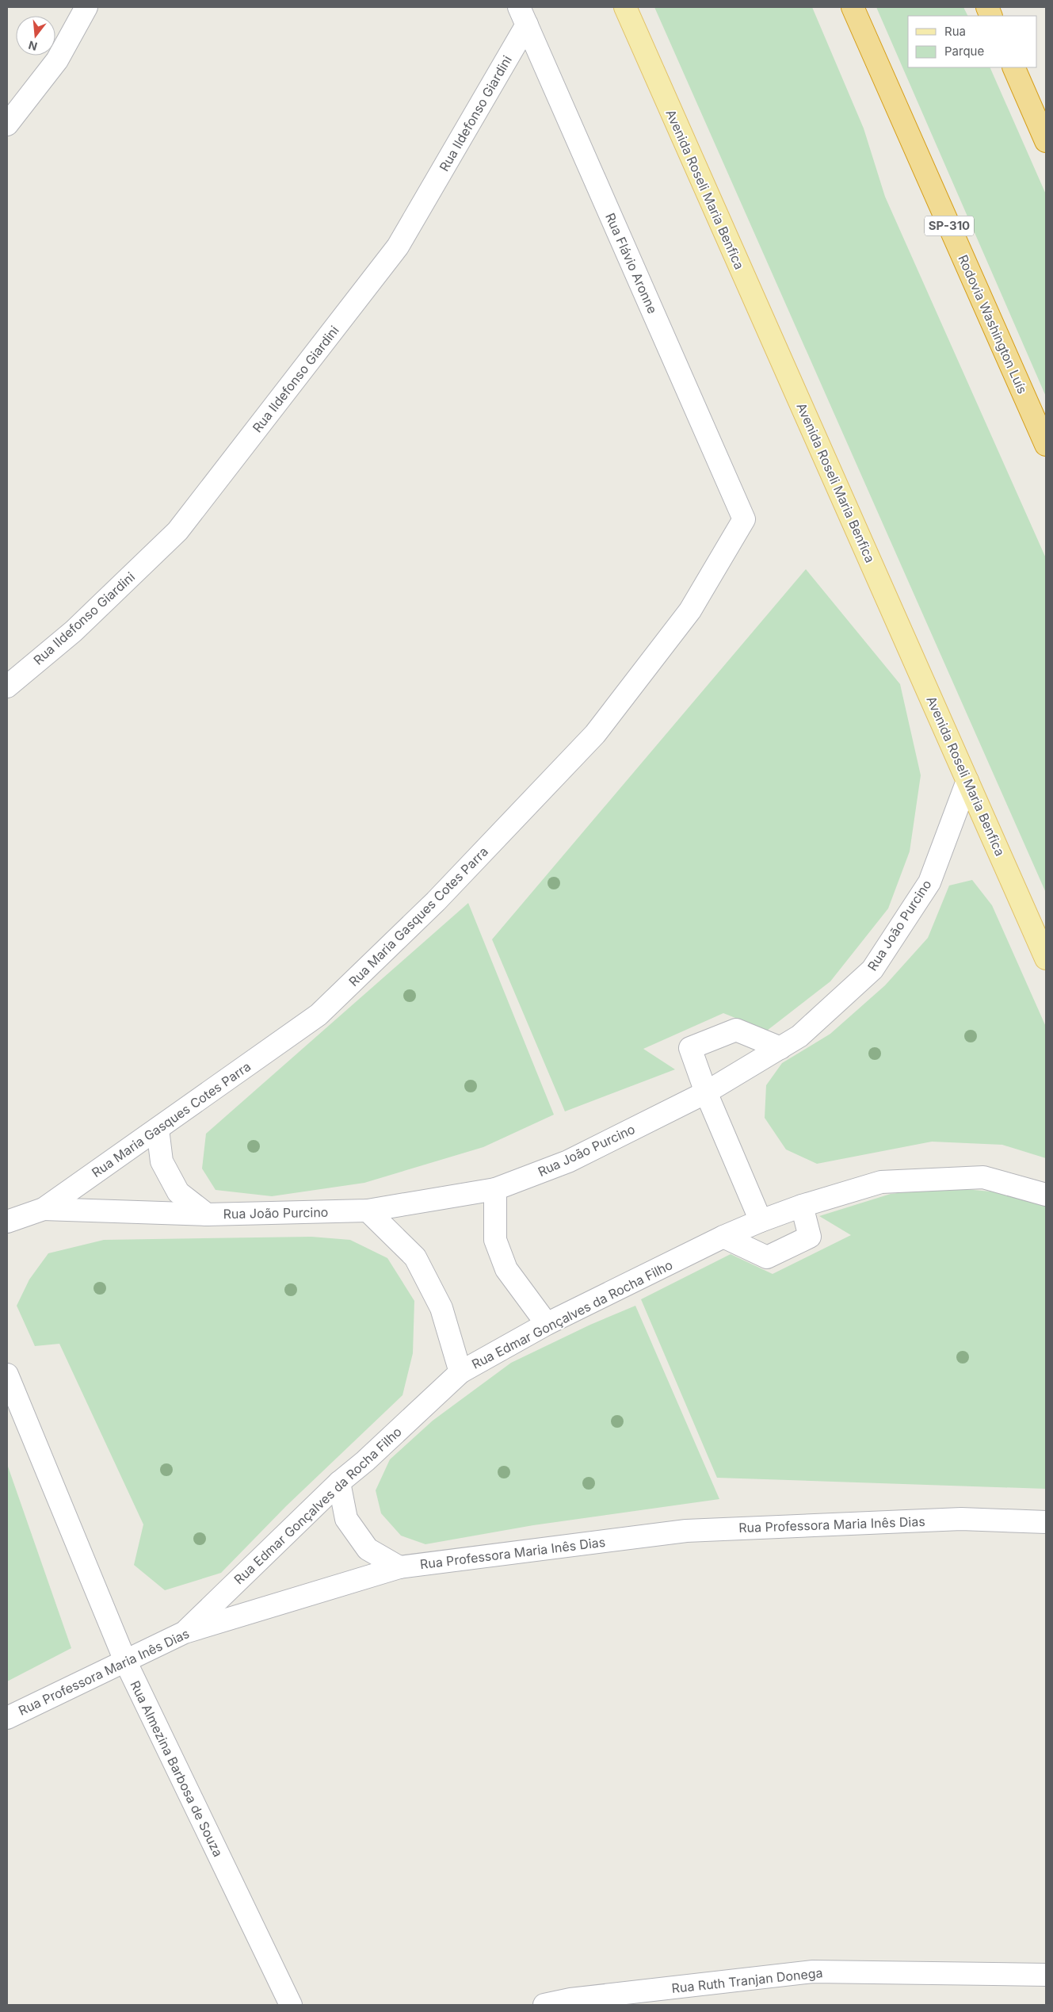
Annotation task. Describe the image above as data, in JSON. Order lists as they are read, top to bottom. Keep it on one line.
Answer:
{"streets":{"highway":["SP-310","Rodovia Washington Luís"],"main road":["Avenida Roseli Maria Benfica"],"street":["Rua Ildefonso Giardini","Rua Flávio Aronne","Rua Maria Gasques Cotes Parra","Rua João Purcino","Rua Edmar Gonçalves da Rocha Filho","Rua Professora Maria Inês Dias","Rua Almezina Barbosa de Souza","Rua Ruth Tranjan Donega"]},"crossings":[["Rua Ildefonso Giardini","Rua Flávio Aronne"],["Avenida Roseli Maria Benfica","Rua João Purcino"],["Rua Flávio Aronne","Rua Maria Gasques Cotes Parra"],["Rua Maria Gasques Cotes Parra","Rua João Purcino"],["Rua Edmar Gonçalves da Rocha Filho","Rua Professora Maria Inês Dias"],["Rua Professora Maria Inês Dias","Rua Almezina Barbosa de Souza"]],"legend":["Rua","Parque"],"north":"bottom"}
